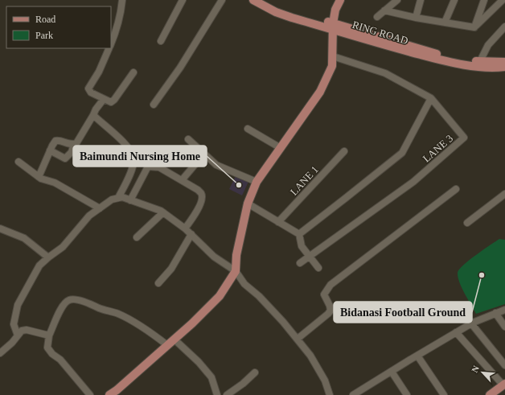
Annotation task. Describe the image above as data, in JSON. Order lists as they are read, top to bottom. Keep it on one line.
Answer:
{"streets":{"main road":["RING ROAD"],"street":["LANE 3","LANE 1"]},"places":["Baimundi Nursing Home","Bidanasi Football Ground"],"legend":["Road","Park"],"north":"top left"}
